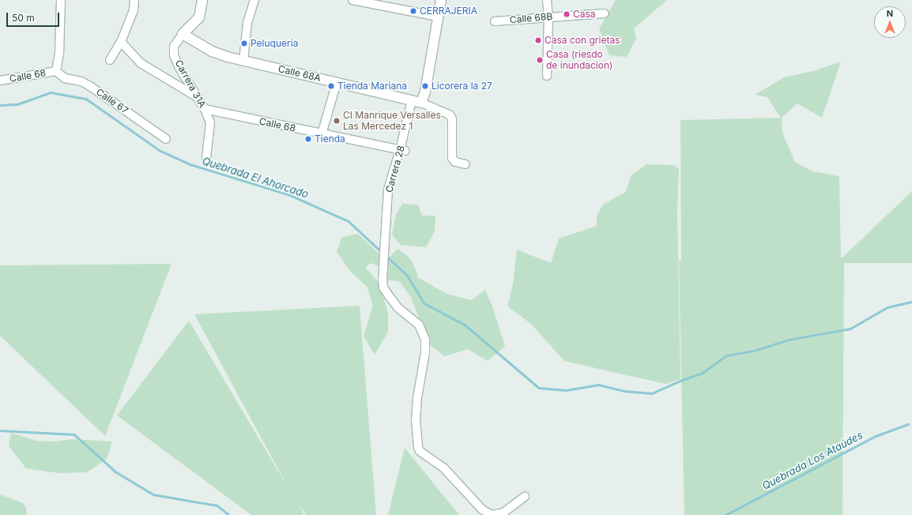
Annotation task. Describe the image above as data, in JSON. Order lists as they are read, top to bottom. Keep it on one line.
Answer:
{"streets":{"street":["Calle 68B","Calle 68A","Calle 68","Carrera 31A","Calle 67","Carrera 28"]},"crossings":[["Calle 68A","Carrera 31A"],["Calle 68A","Carrera 28"],["Calle 68","Carrera 31A"],["Calle 68","Calle 67"],["Calle 68","Carrera 28"]],"water":["Quebrada El Ahorcado","Quebrada Los Ataúdes"],"places":["CERRAJERIA","Casa","Casa con grietas","Peluqueria","Casa (riesdo de inundacion)","Tienda Mariana","Licorera la 27","CI Manrique Versalles Las Mercedez 1","Tienda"],"scale_bar":"50 m","north":"top"}
